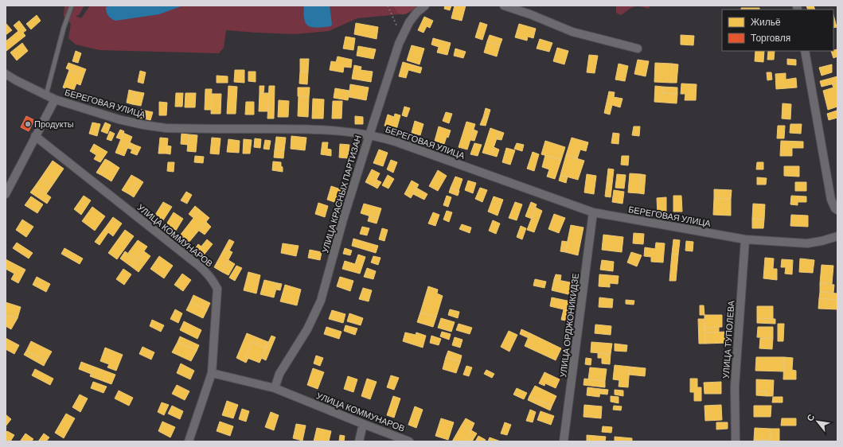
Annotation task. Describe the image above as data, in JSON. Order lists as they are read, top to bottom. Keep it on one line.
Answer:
{"streets":{"street":["БЕРЕГОВАЯ УЛИЦА","УЛИЦА КРАСНЫХ ПАРТИЗАН","УЛИЦА КОММУНАРОВ","УЛИЦА ОРДЖОНИКИДЗЕ","УЛИЦА ТУПОЛЕВА"]},"crossings":[["БЕРЕГОВАЯ УЛИЦА","УЛИЦА КРАСНЫХ ПАРТИЗАН"],["БЕРЕГОВАЯ УЛИЦА","УЛИЦА ОРДЖОНИКИДЗЕ"],["БЕРЕГОВАЯ УЛИЦА","УЛИЦА ТУПОЛЕВА"],["УЛИЦА КРАСНЫХ ПАРТИЗАН","УЛИЦА КОММУНАРОВ"]],"places":["Продукты"],"legend":["Жильё","Торговля"],"north":"top left"}
